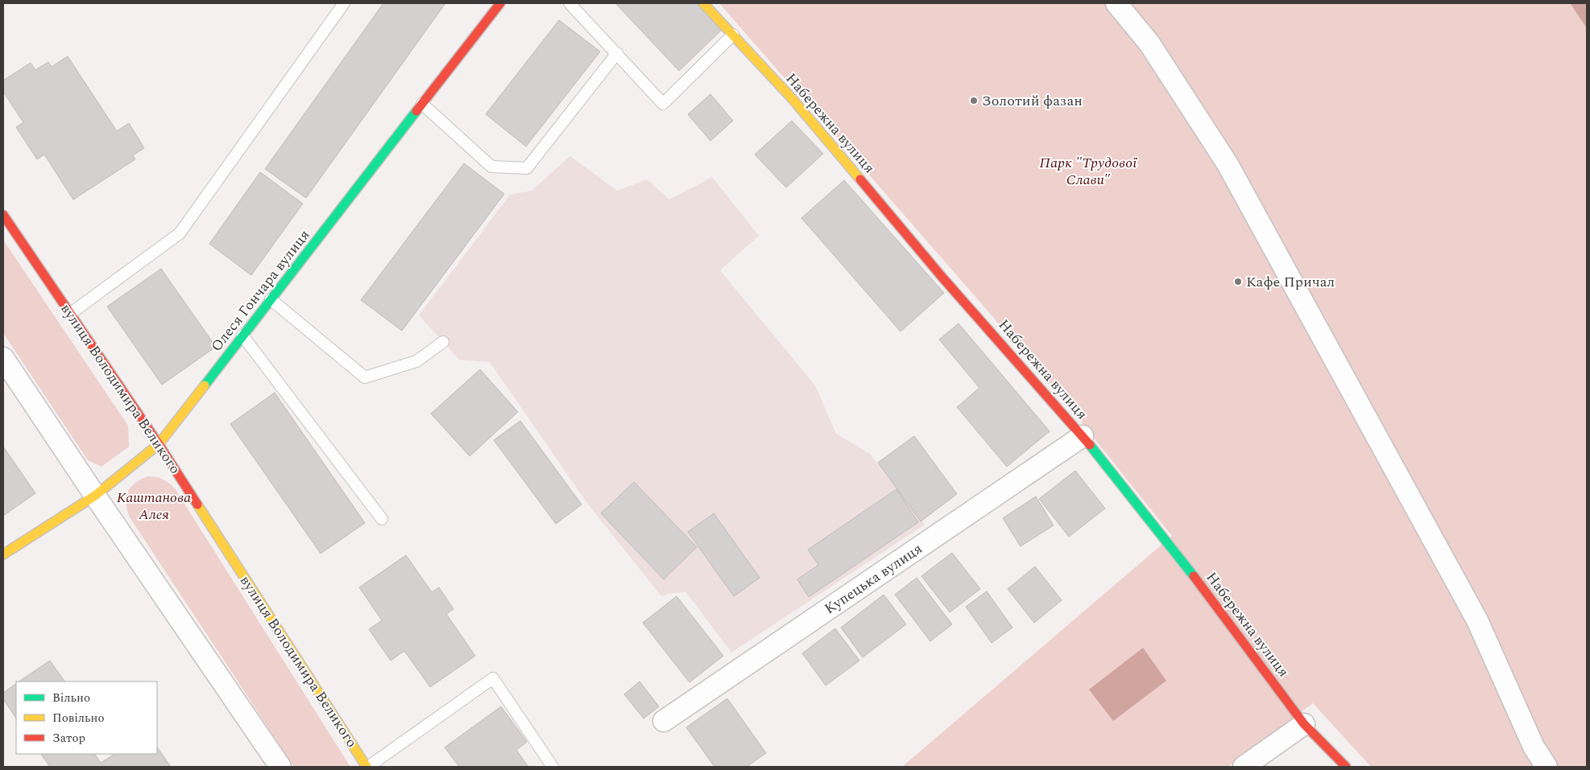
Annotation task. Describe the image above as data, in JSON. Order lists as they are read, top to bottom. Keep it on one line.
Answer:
{"streets":{"street":["Набережна вулиця","Олеся Гончара вулиця","вулиця Володимира Великого","Купецька вулиця"]},"crossings":[["Набережна вулиця","Купецька вулиця"],["Олеся Гончара вулиця","вулиця Володимира Великого"]],"parks":["Парк \"Трудової Слави\"","Каштанова Алея"],"places":["Золотий фазан","Кафе Причал"],"legend":["Вільно","Повільно","Затор"]}
